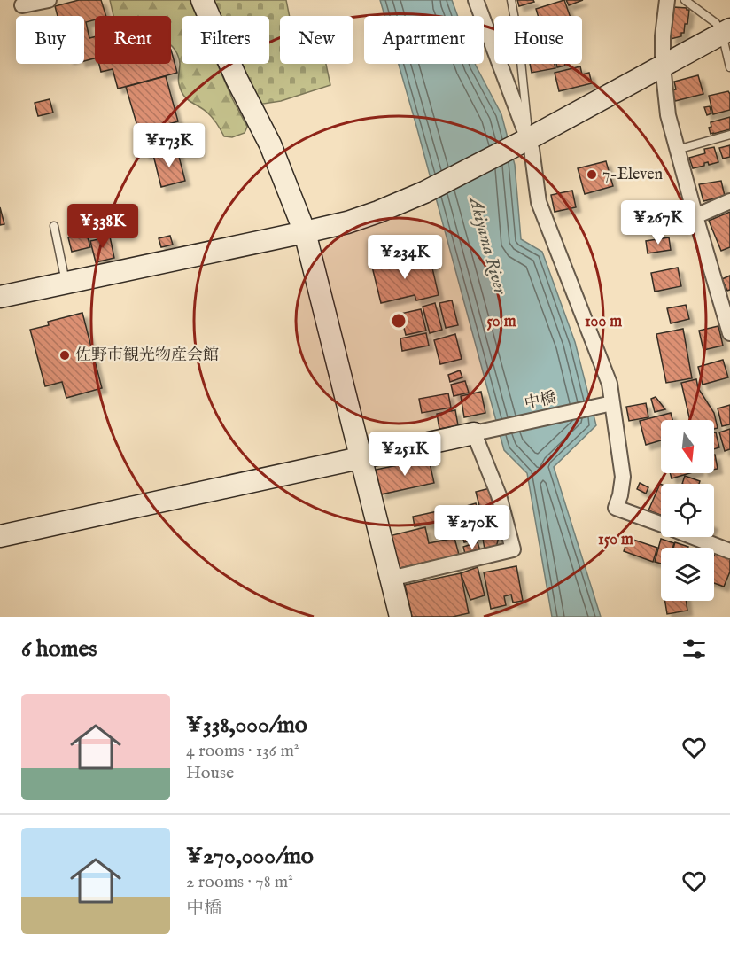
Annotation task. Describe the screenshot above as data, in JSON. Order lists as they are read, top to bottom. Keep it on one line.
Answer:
{"streets":{"street":["中橋"]},"water":["Akiyama River"],"places":["7-Eleven","佐野市観光物産会館"],"north":"bottom","page":{"chip":["Buy","Rent","Filters","New","Apartment","House"],"price":["¥173K","¥267K","¥338K","¥234K","¥251K","¥270K"],"heading":"6 homes","list":[{"name":"¥338,000/mo","note":"4 rooms · 136 m² · House"},{"name":"¥270,000/mo","note":"2 rooms · 78 m² · 中橋"}]},"rings":["50 m","100 m","150 m"]}
